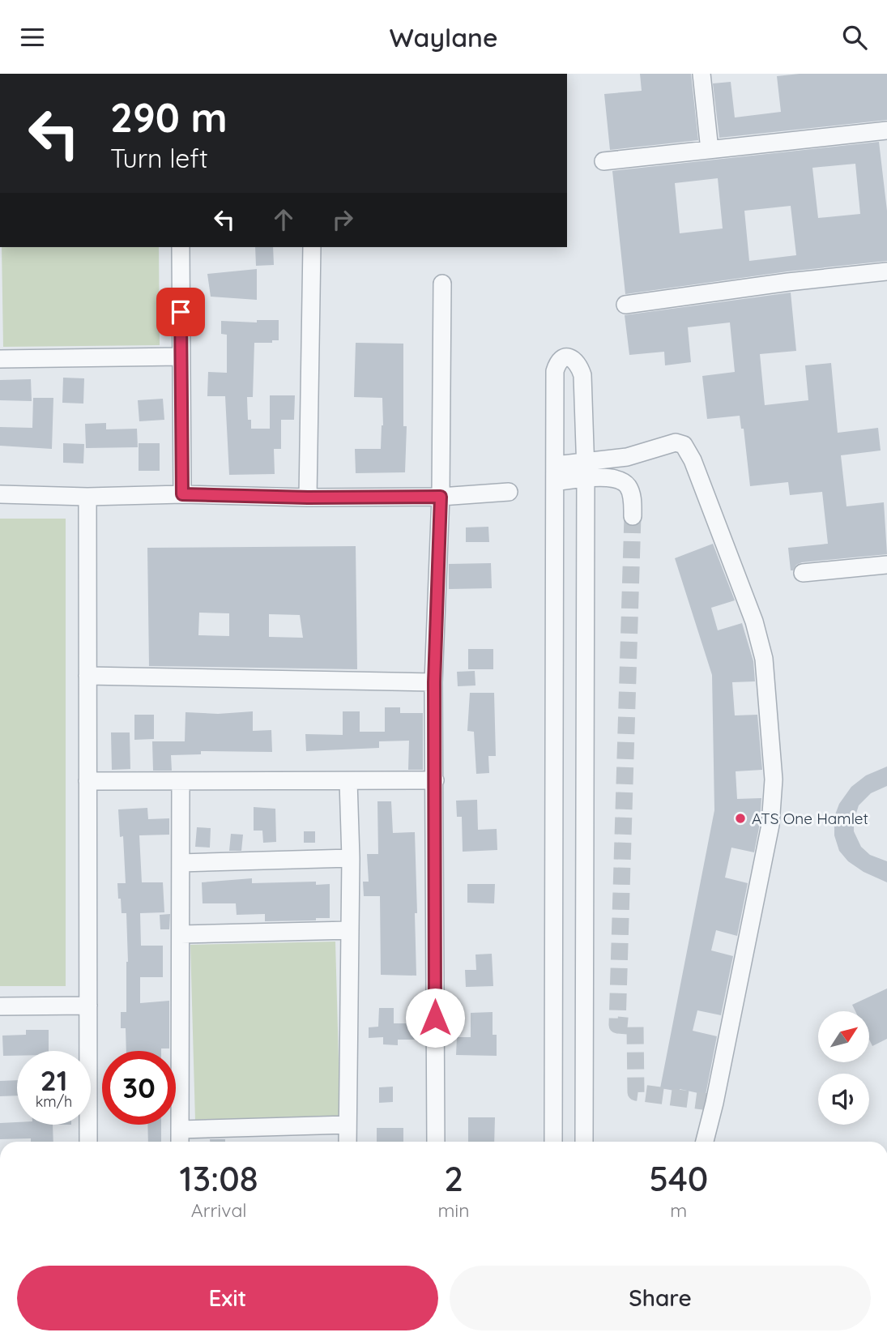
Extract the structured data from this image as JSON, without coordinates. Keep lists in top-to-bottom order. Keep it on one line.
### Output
{"places":["ATS One Hamlet"],"north":"top right","page":{"header":"Waylane","turn":["290 m","Turn left"],"speed":"21 km/h","limit":"30","eta":["13:08","Arrival","2","min","540","m"],"buttons":["Exit","Share"]}}
